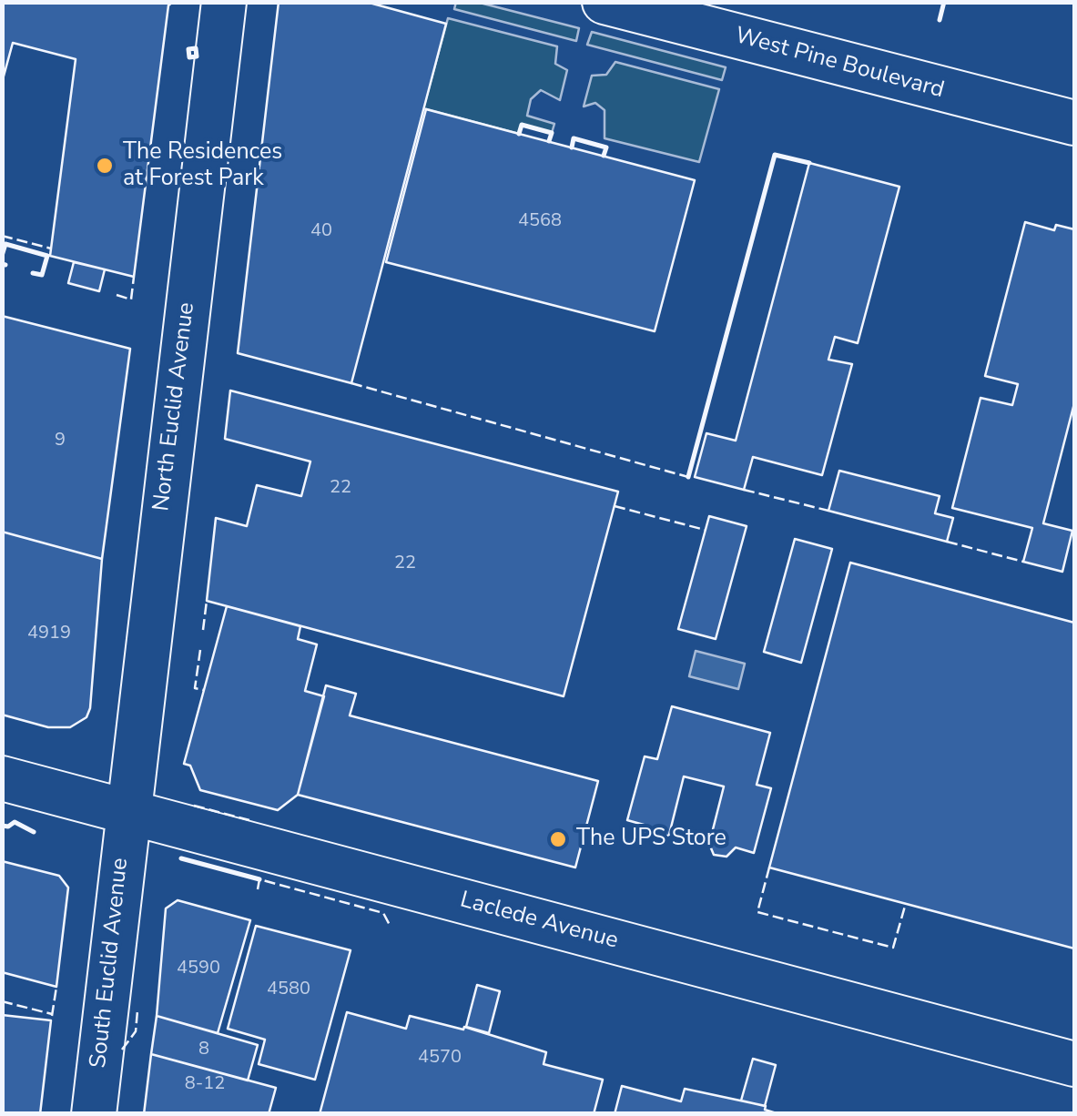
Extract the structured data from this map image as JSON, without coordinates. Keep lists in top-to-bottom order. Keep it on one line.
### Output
{"streets":{"street":["West Pine Boulevard","North Euclid Avenue","Laclede Avenue","South Euclid Avenue"]},"crossings":[["North Euclid Avenue","Laclede Avenue"],["North Euclid Avenue","South Euclid Avenue"],["Laclede Avenue","South Euclid Avenue"]],"places":["The Residences at Forest Park","The UPS Store"],"house_numbers":["4568","40","9","22","22","4919","4590","4580","8","4570","8-12"]}
